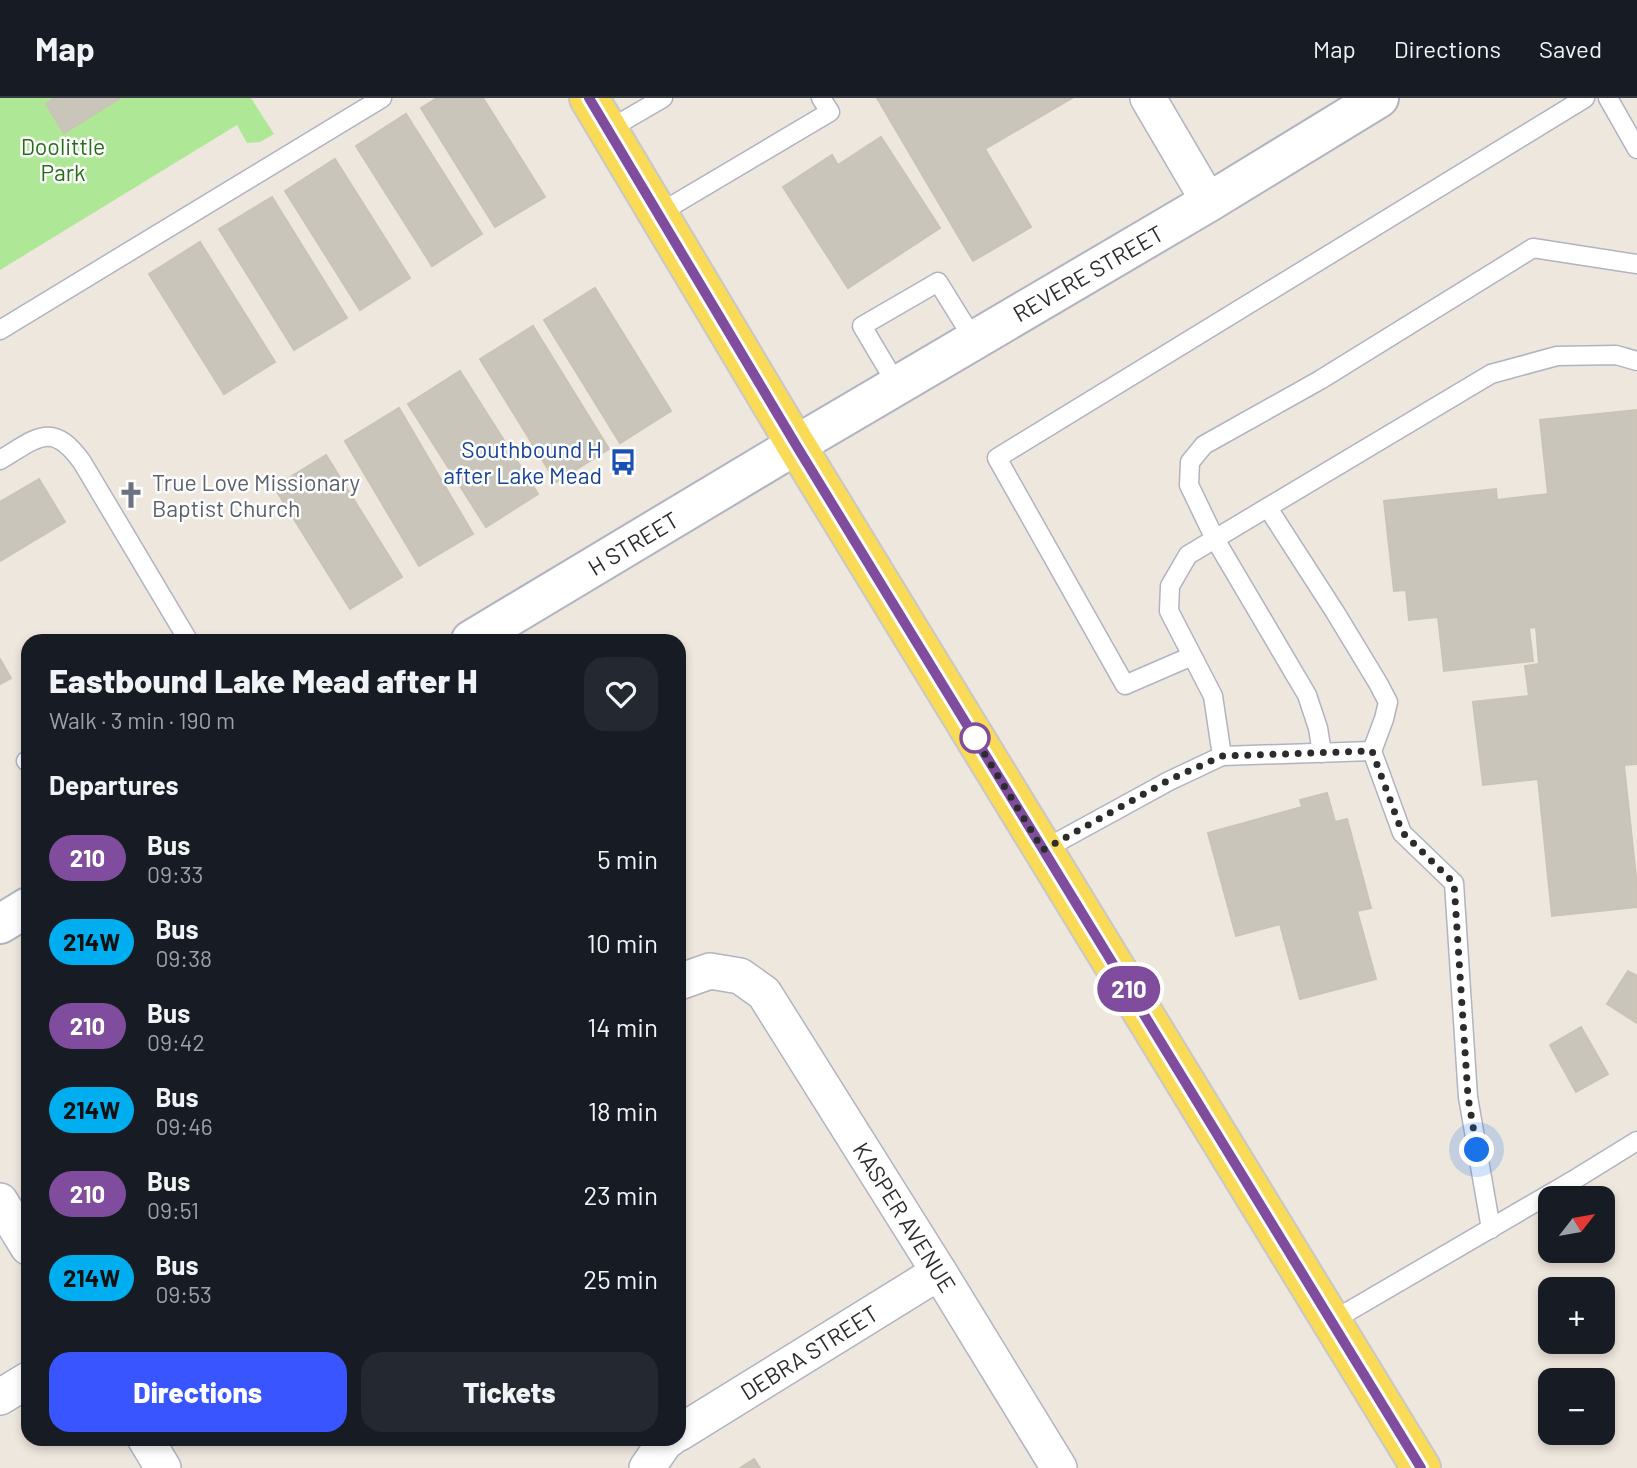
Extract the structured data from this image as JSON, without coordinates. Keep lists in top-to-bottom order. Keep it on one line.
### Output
{"streets":{"street":["REVERE STREET","H STREET","KASPER AVENUE","DEBRA STREET"]},"crossings":[["REVERE STREET","H STREET"],["KASPER AVENUE","DEBRA STREET"]],"parks":["Doolittle Park"],"places":{"bus stop":["Southbound H after Lake Mead"],"church":["True Love Missionary Baptist Church"]},"lines":["bus line 210"],"north":"top right","page":{"header":"Map","nav":["Map","Directions","Saved"],"on_map":"210","heading":[["Eastbound Lake Mead after H","Walk · 3 min · 190 m"],"Departures"],"list":[{"mark":"210","name":"Bus","note":"09:33","value":"5 min"},{"mark":"214W","name":"Bus","note":"09:38","value":"10 min"},{"mark":"210","name":"Bus","note":"09:42","value":"14 min"},{"mark":"214W","name":"Bus","note":"09:46","value":"18 min"},{"mark":"210","name":"Bus","note":"09:51","value":"23 min"},{"mark":"214W","name":"Bus","note":"09:53","value":"25 min"}],"map_buttons":["+","−"],"buttons":["Directions","Tickets"]}}
